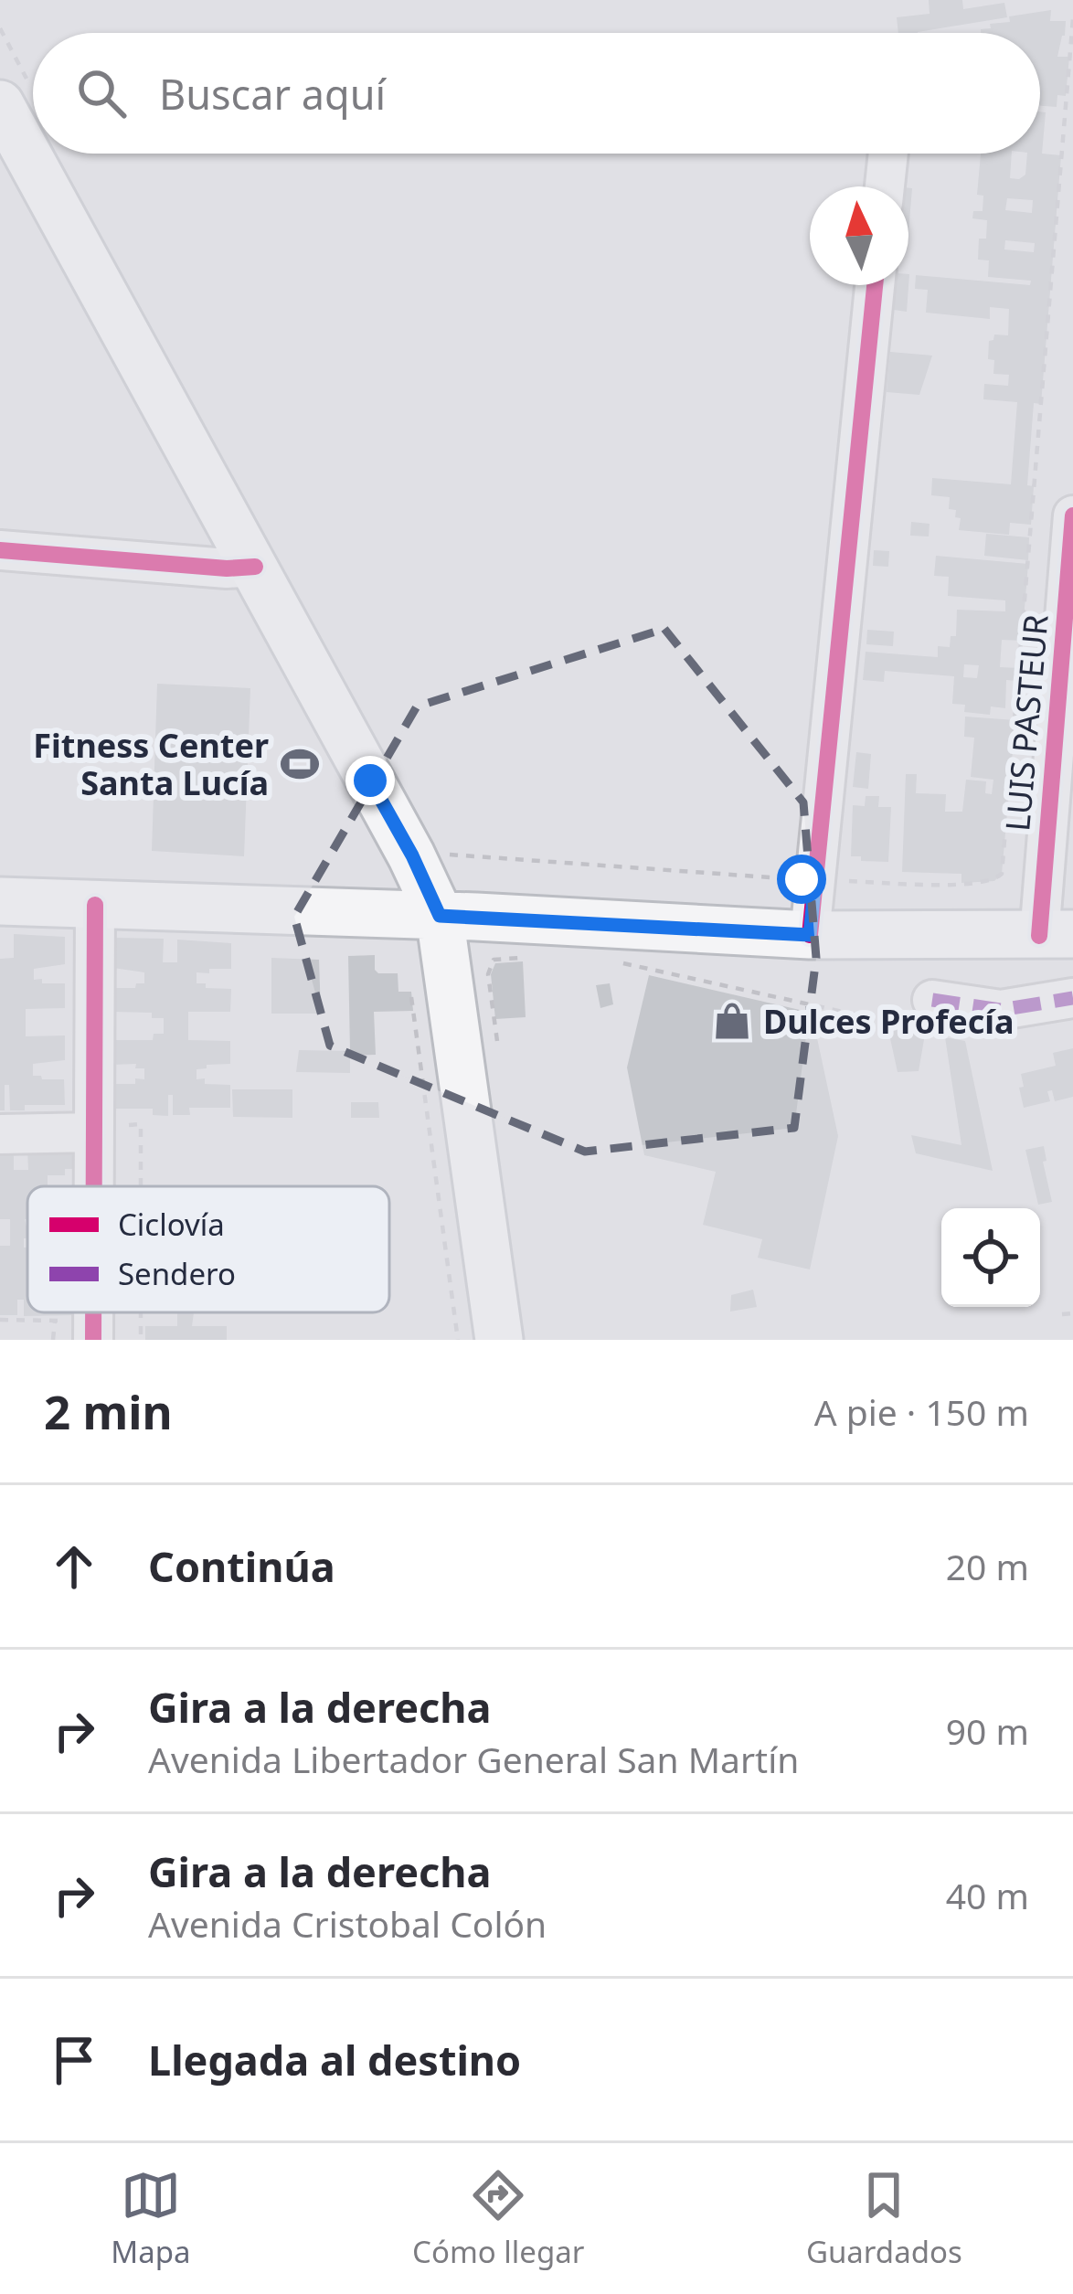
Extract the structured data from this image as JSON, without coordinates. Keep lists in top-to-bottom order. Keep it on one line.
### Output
{"streets":{"street":["LUIS PASTEUR"]},"places":{"sports":["Fitness Center Santa Lucía"],"shop":["Dulces Profecía"]},"legend":["Ciclovía","Sendero"],"north":"top","page":{"search":"Buscar aquí","heading":["2 min","A pie · 150 m"],"list":[["Continúa","20 m"],["Gira a la derecha","Avenida Libertador General San Martín","90 m"],["Gira a la derecha","Avenida Cristobal Colón","40 m"],"Llegada al destino"],"nav":["Mapa","Cómo llegar","Guardados"]}}
